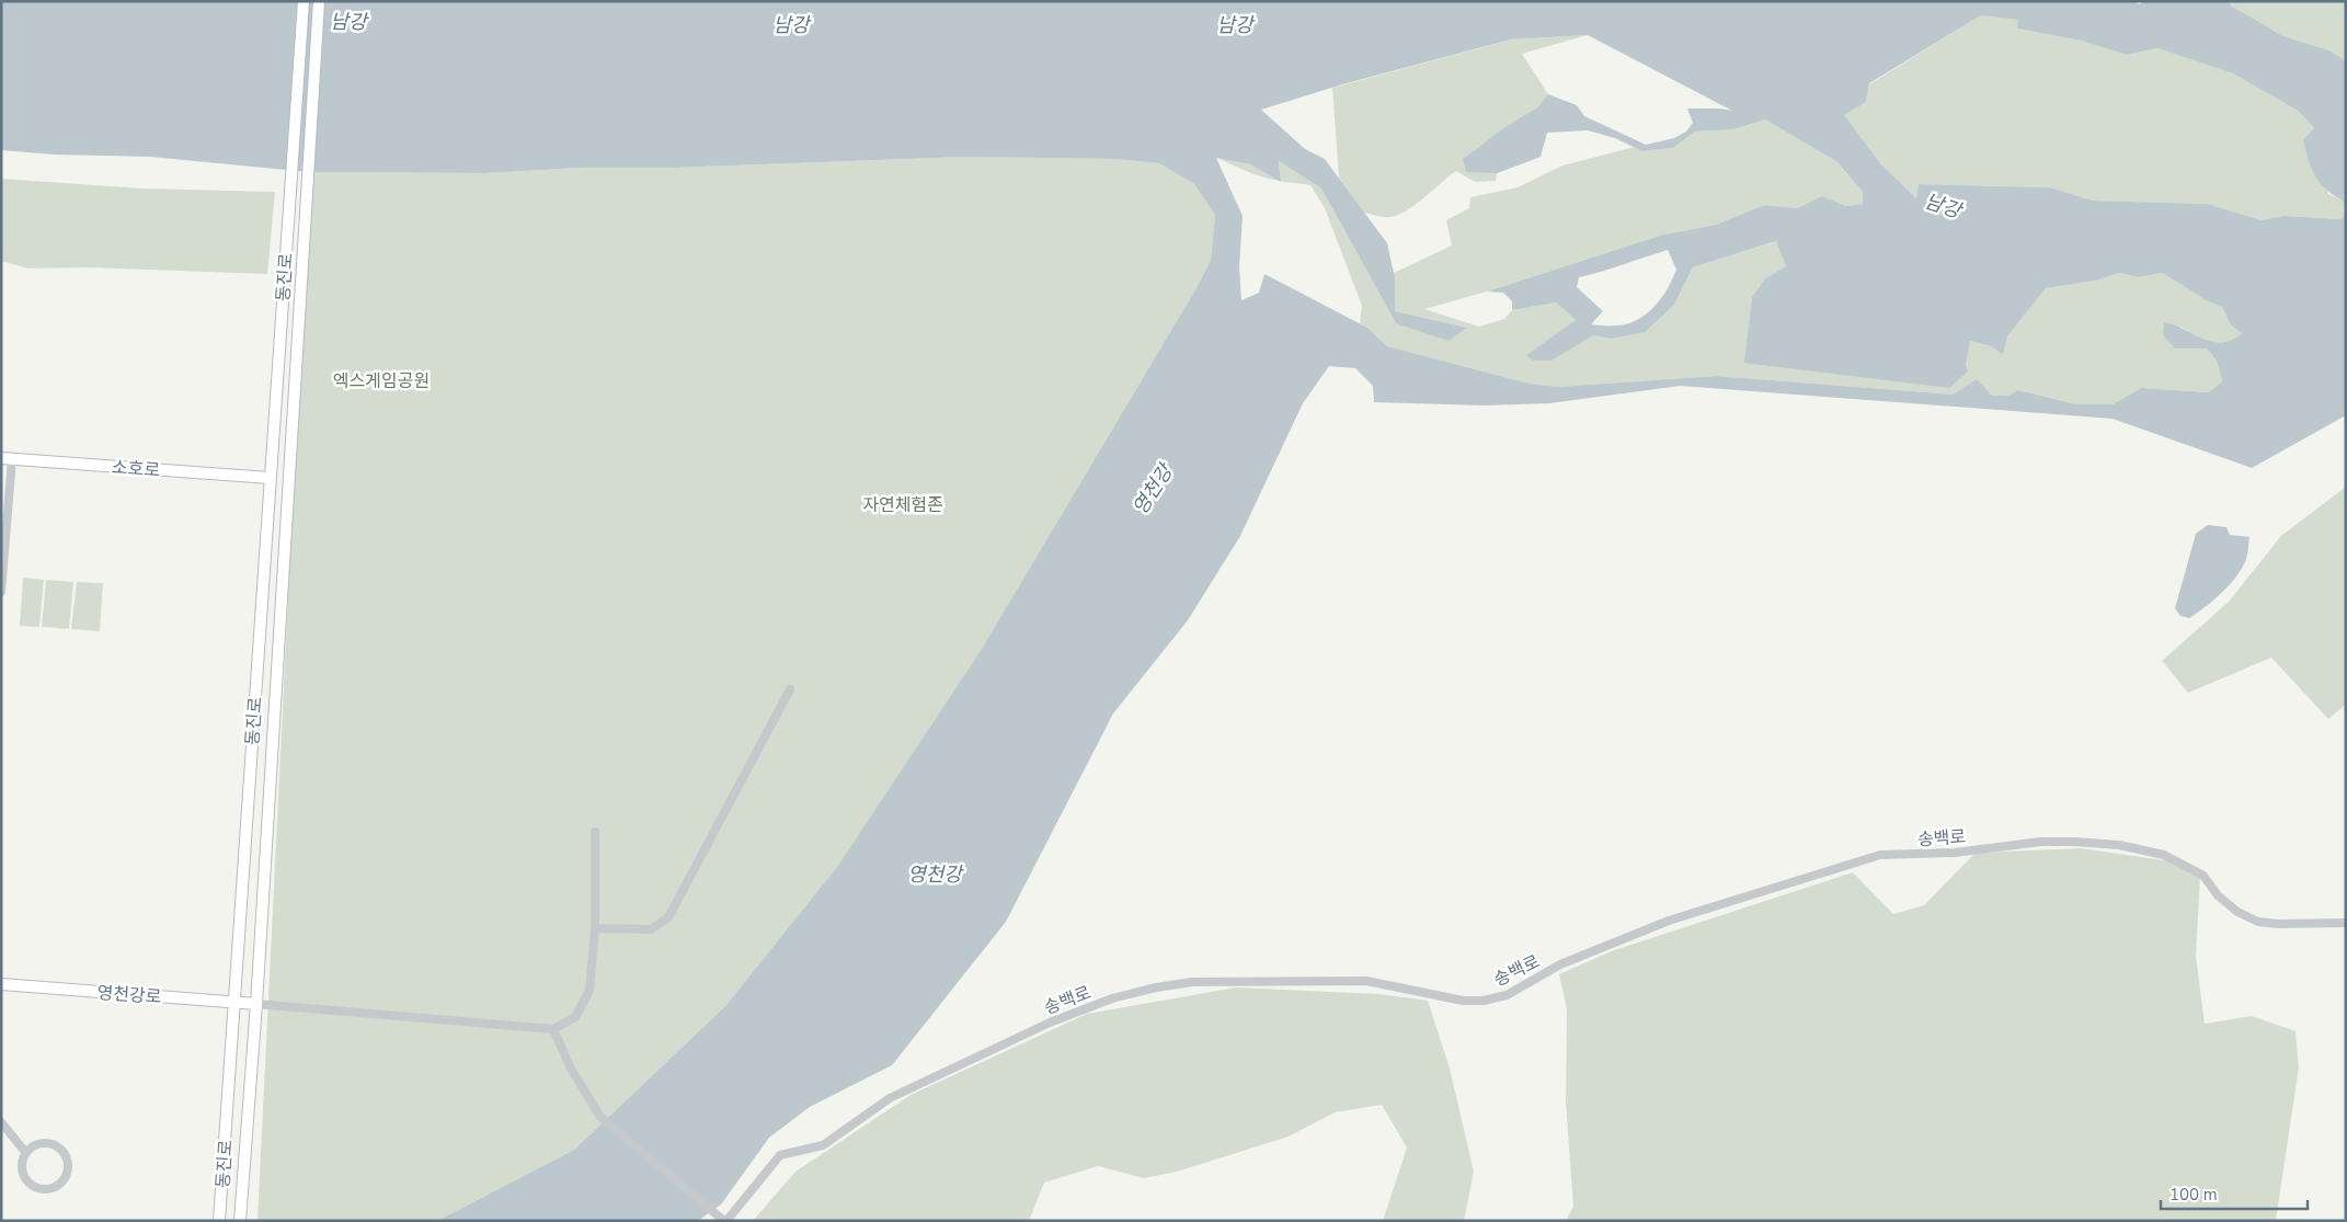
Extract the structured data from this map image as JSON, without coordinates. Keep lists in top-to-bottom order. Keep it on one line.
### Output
{"streets":{"street":["동진로","소호로","송백로","영천강로"]},"crossings":[["동진로","소호로"],["동진로","영천강로"]],"water":["남강","영천강"],"parks":["엑스게임공원","자연체험존"],"scale_bar":"100 m"}
